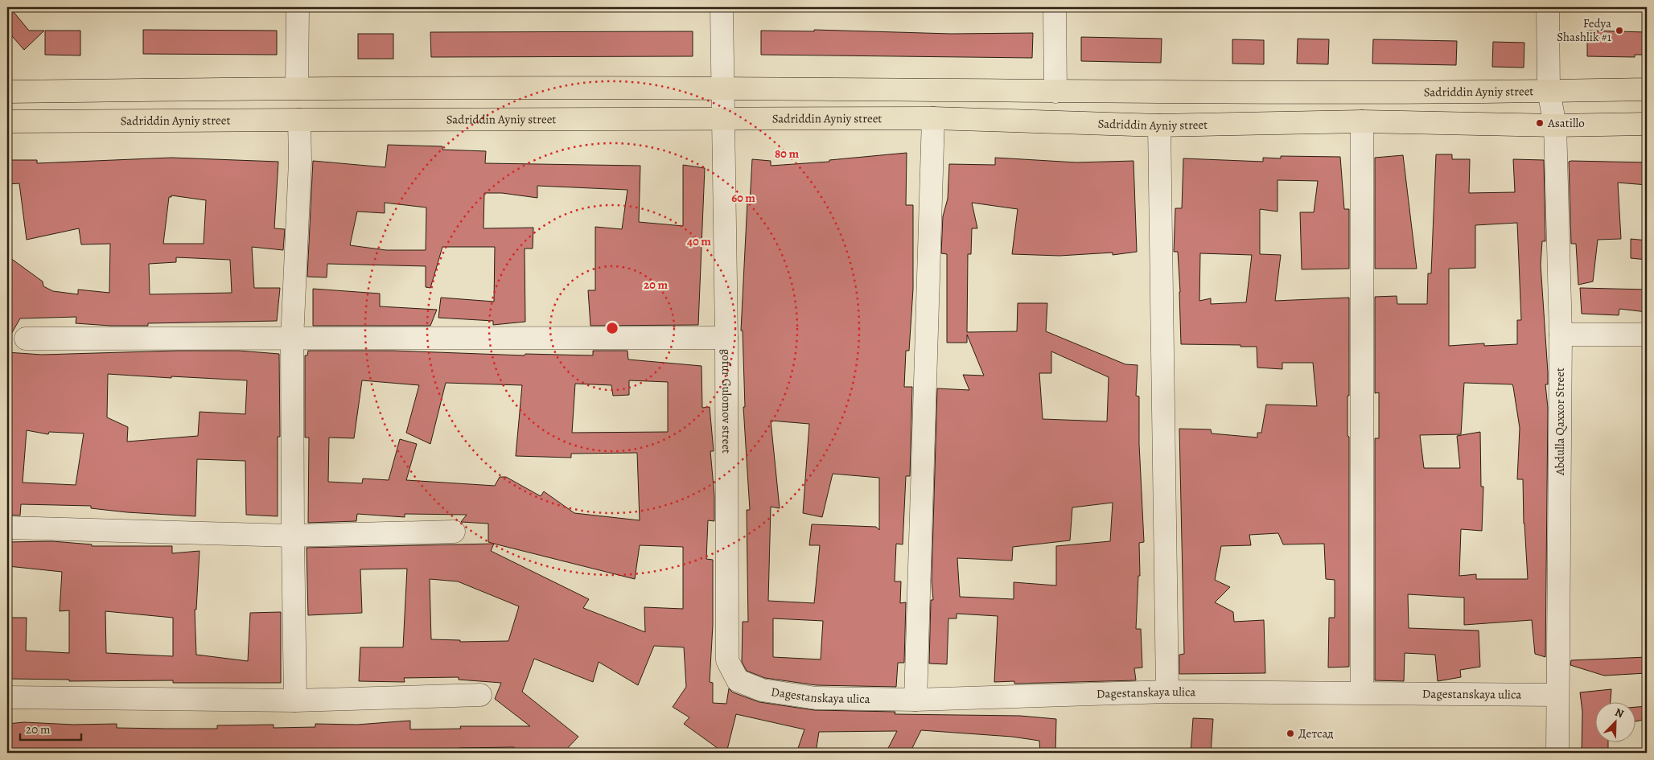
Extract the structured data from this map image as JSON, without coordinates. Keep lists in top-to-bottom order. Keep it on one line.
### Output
{"streets":{"main road":["Sadriddin Ayniy street"],"street":["gofur Gulomov street","Abdulla Qaxxor Street","Dagestanskaya ulica"]},"crossings":[["Sadriddin Ayniy street","gofur Gulomov street"],["Sadriddin Ayniy street","Abdulla Qaxxor Street"],["gofur Gulomov street","Dagestanskaya ulica"],["Abdulla Qaxxor Street","Dagestanskaya ulica"]],"places":["Fedya Shashlik #1","Asatillo","Детсад"],"scale_bar":"20 m","north":"top right","rings":["80 m","60 m","40 m","20 m"]}
